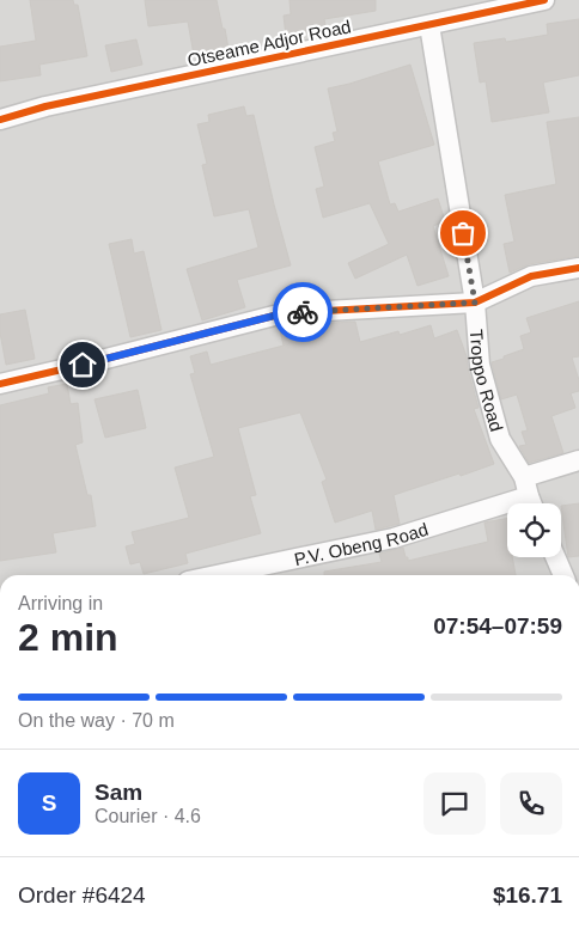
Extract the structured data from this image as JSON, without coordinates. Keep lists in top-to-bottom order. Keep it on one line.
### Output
{"streets":{"street":["Otseame Adjor Road","Troppo Road","P.V. Obeng Road"]},"crossings":[["Otseame Adjor Road","Troppo Road"],["Troppo Road","P.V. Obeng Road"]],"page":{"heading":["2 min","Arriving in","07:54–07:59"],"panel":["Sam","Courier · 4.6","Order #6424","$16.71"],"bar":"On the way · 70 m","round":"S"}}
